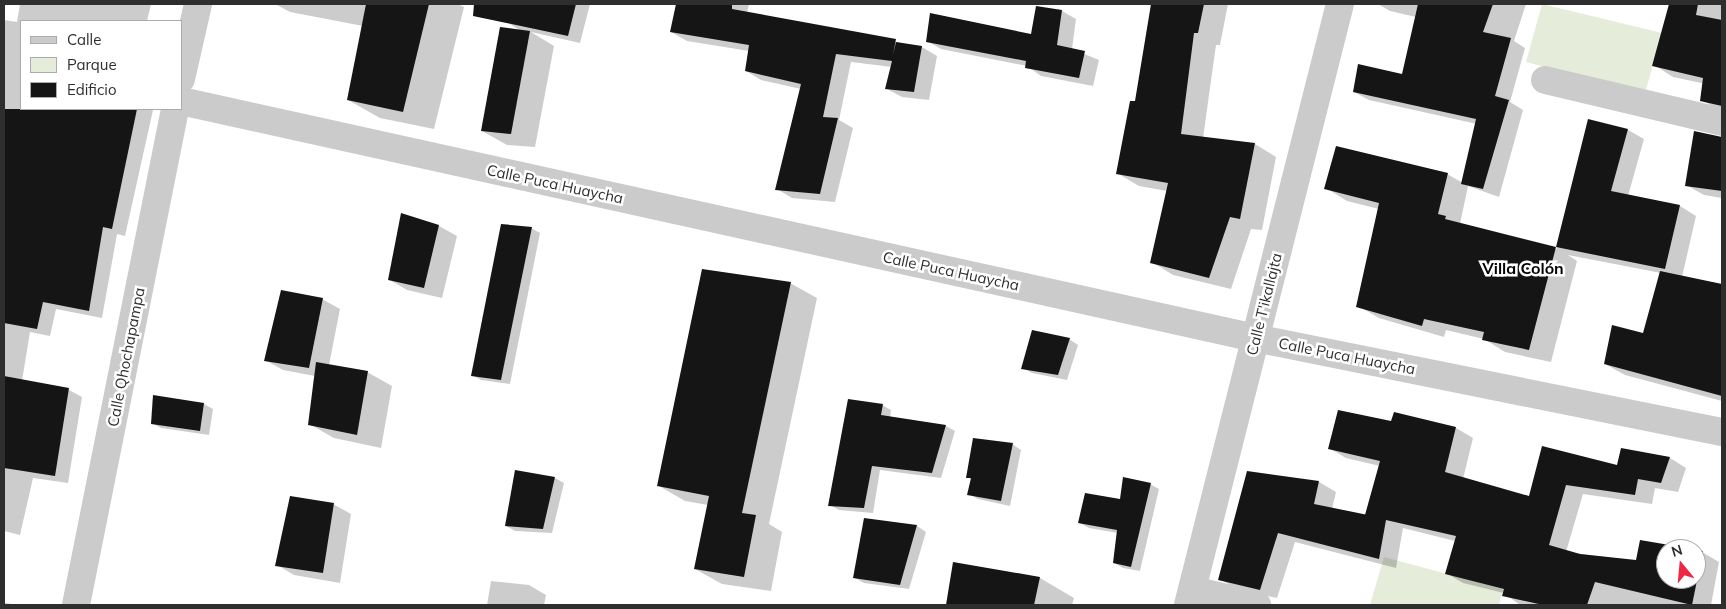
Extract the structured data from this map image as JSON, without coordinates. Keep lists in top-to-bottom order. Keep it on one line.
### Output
{"streets":{"street":["Calle Puca Huaycha","Calle T'ikallajta","Calle Qhochapampa"]},"crossings":[["Calle Puca Huaycha","Calle T'ikallajta"]],"districts":["Villa Colón"],"legend":["Calle","Parque","Edificio"],"north":"top"}
